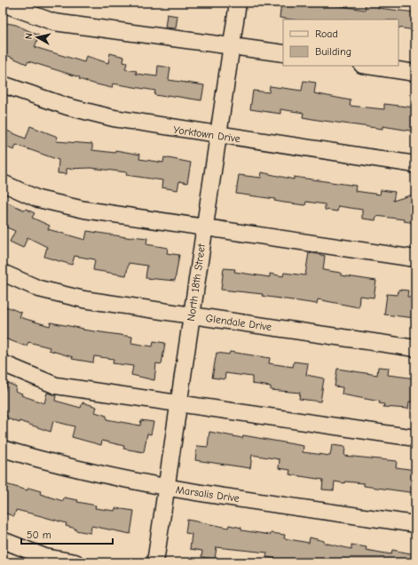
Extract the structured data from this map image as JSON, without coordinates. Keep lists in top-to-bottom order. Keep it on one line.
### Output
{"streets":{"street":["Yorktown Drive","North 18th Street","Glendale Drive","Marsalis Drive"]},"crossings":[["Yorktown Drive","North 18th Street"],["North 18th Street","Glendale Drive"],["North 18th Street","Marsalis Drive"]],"legend":["Road","Building"],"scale_bar":"50 m","north":"left"}
